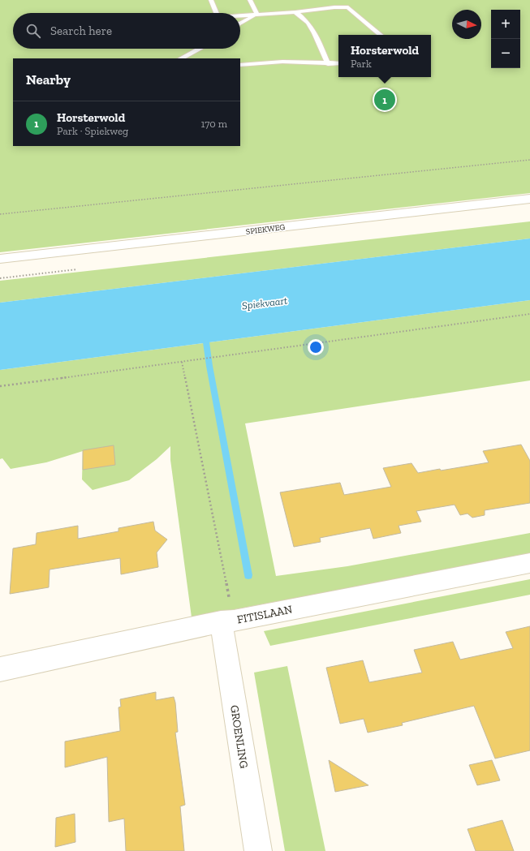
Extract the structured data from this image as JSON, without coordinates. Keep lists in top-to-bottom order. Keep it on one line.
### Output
{"streets":{"main road":["SPIEKWEG","FITISLAAN","GROENLING"]},"crossings":[["FITISLAAN","GROENLING"]],"water":["Spiekvaart"],"north":"right","page":{"map_buttons":["+","−"],"search":"Search here","popup":["Horsterwold","Park"],"heading":"Nearby","pins":"1","list":[{"mark":"1","name":"Horsterwold","note":"Park · Spiekweg","value":"170 m"}]}}
